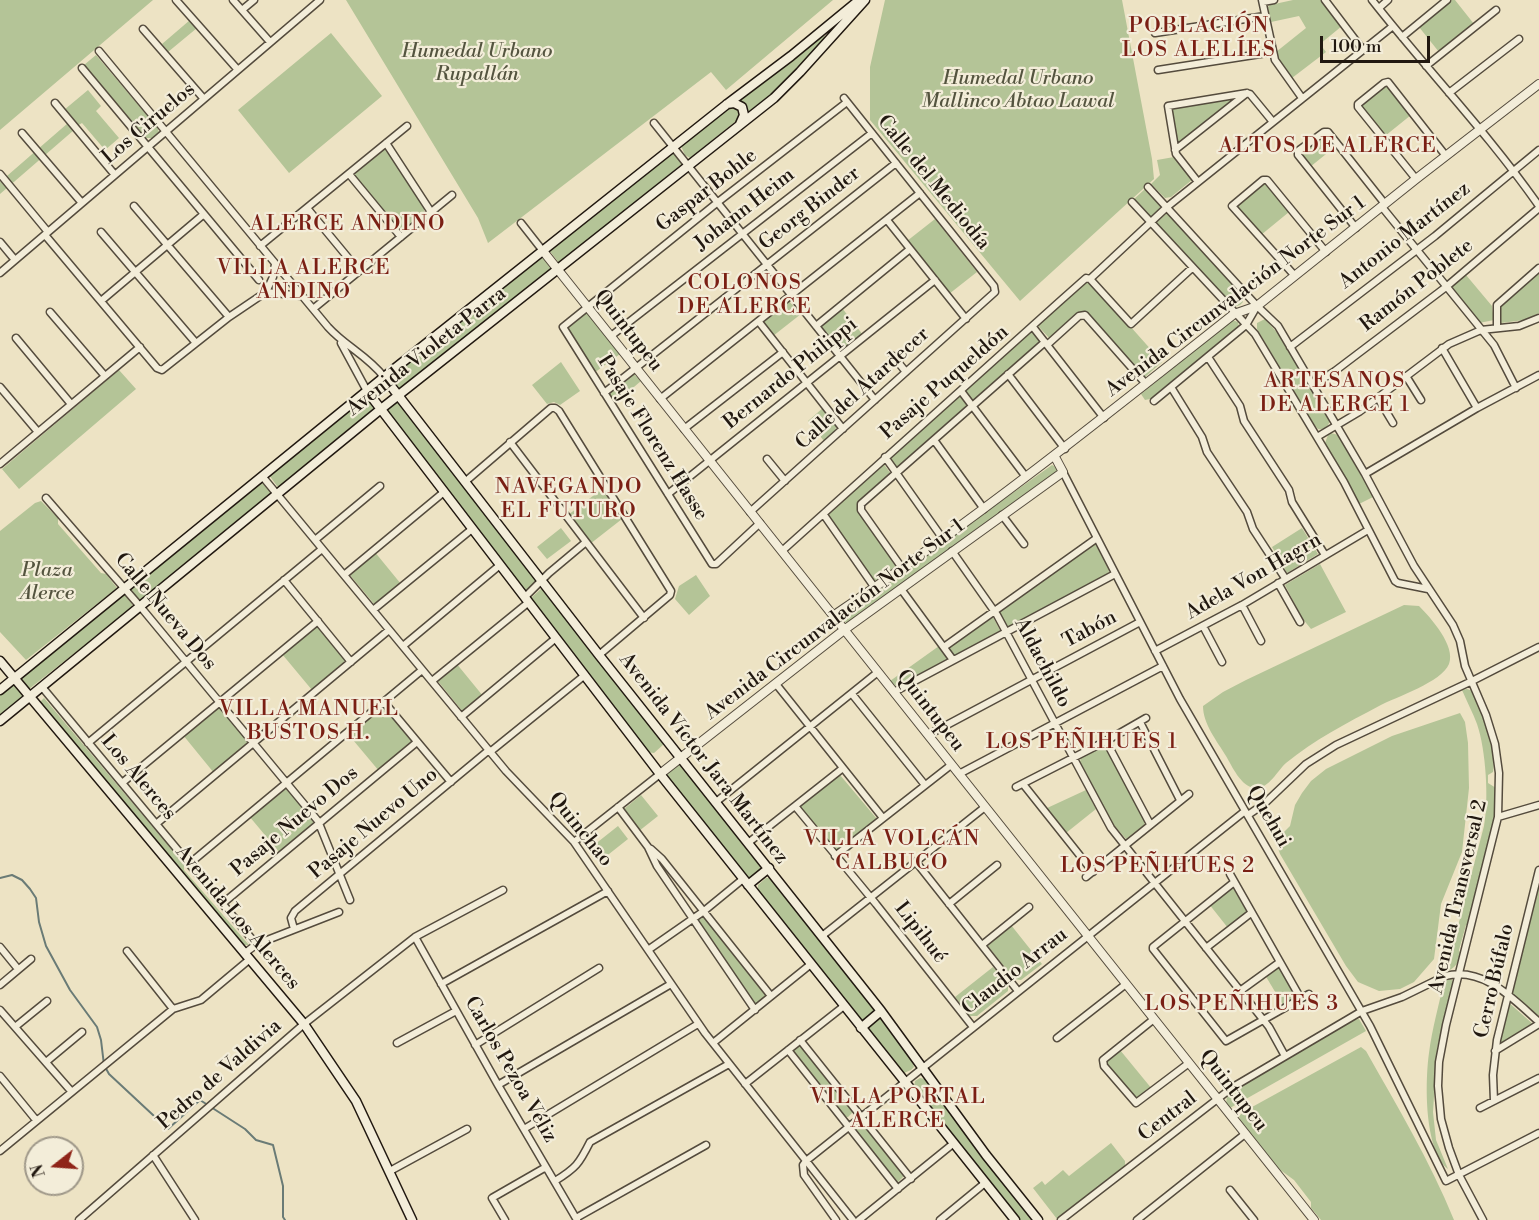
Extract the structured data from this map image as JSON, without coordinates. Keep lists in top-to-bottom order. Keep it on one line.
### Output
{"streets":{"main road":["Avenida Violeta Parra","Avenida Víctor Jara Martínez","Avenida Los Alerces"],"street":["Los Ciruelos","Calle del Mediodía","Gaspar Bohle","Georg Binder","Johann Heim","Antonio Martínez","Ramón Poblete","Avenida Circunvalación Norte Sur 1","Quintupeu","Bernardo Philippi","Pasaje Puqueldón","Calle del Atardecer","Pasaje Florenz Hasse","Adela Von Hagrn","Calle Nueva Dos","Tabón","Aldachildo","Los Alerces","Quehui","Pasaje Nuevo Dos","Pasaje Nuevo Uno","Quinchao","Avenida Transversal 2","Lipihué","Claudio Arrau","Cerro Búfalo","Carlos Pezoa Véliz","Pedro de Valdivia","Central"]},"crossings":[["Calle del Mediodía","Gaspar Bohle"],["Calle del Mediodía","Georg Binder"],["Calle del Mediodía","Johann Heim"],["Calle del Mediodía","Calle del Atardecer"],["Gaspar Bohle","Quintupeu"],["Gaspar Bohle","Pasaje Florenz Hasse"],["Georg Binder","Quintupeu"],["Georg Binder","Pasaje Florenz Hasse"],["Johann Heim","Quintupeu"],["Antonio Martínez","Avenida Transversal 2"],["Ramón Poblete","Avenida Transversal 2"],["Avenida Circunvalación Norte Sur 1","Quintupeu"],["Avenida Circunvalación Norte Sur 1","Pasaje Puqueldón"],["Avenida Circunvalación Norte Sur 1","Aldachildo"],["Avenida Circunvalación Norte Sur 1","Avenida Víctor Jara Martínez"],["Avenida Circunvalación Norte Sur 1","Quehui"],["Avenida Circunvalación Norte Sur 1","Quinchao"],["Avenida Circunvalación Norte Sur 1","Avenida Transversal 2"],["Quintupeu","Avenida Violeta Parra"],["Quintupeu","Bernardo Philippi"],["Quintupeu","Pasaje Puqueldón"],["Quintupeu","Calle del Atardecer"],["Quintupeu","Pasaje Florenz Hasse"],["Quintupeu","Tabón"],["Quintupeu","Claudio Arrau"],["Quintupeu","Central"],["Avenida Violeta Parra","Calle Nueva Dos"],["Avenida Violeta Parra","Avenida Víctor Jara Martínez"],["Avenida Violeta Parra","Los Alerces"],["Avenida Violeta Parra","Quinchao"],["Avenida Violeta Parra","Avenida Los Alerces"],["Bernardo Philippi","Pasaje Florenz Hasse"],["Pasaje Puqueldón","Avenida Transversal 2"],["Adela Von Hagrn","Quehui"],["Calle Nueva Dos","Pasaje Nuevo Dos"],["Calle Nueva Dos","Pasaje Nuevo Uno"],["Tabón","Aldachildo"],["Tabón","Quehui"],["Aldachildo","Claudio Arrau"],["Aldachildo","Central"],["Avenida Víctor Jara Martínez","Claudio Arrau"],["Los Alerces","Pasaje Nuevo Dos"],["Quehui","Avenida Transversal 2"],["Quehui","Claudio Arrau"],["Quehui","Central"],["Pasaje Nuevo Uno","Quinchao"],["Quinchao","Claudio Arrau"],["Avenida Transversal 2","Claudio Arrau"],["Avenida Transversal 2","Central"],["Avenida Los Alerces","Pedro de Valdivia"],["Lipihué","Claudio Arrau"],["Carlos Pezoa Véliz","Pedro de Valdivia"]],"districts":["POBLACIÓN LOS ALELÍES","ALTOS DE ALERCE","ALERCE ANDINO","VILLA ALERCE ANDINO","COLONOS DE ALERCE","ARTESANOS DE ALERCE 1","NAVEGANDO EL FUTURO","VILLA MANUEL BUSTOS H.","LOS PEÑIHUES 1","VILLA VOLCÁN CALBUCO","LOS PEÑIHUES 2","LOS PEÑIHUES 3","VILLA PORTAL ALERCE"],"parks":["Humedal Urbano Rupallán","Humedal Urbano Mallinco Abtao Lawal","Plaza Alerce"],"scale_bar":"100 m","north":"left"}
